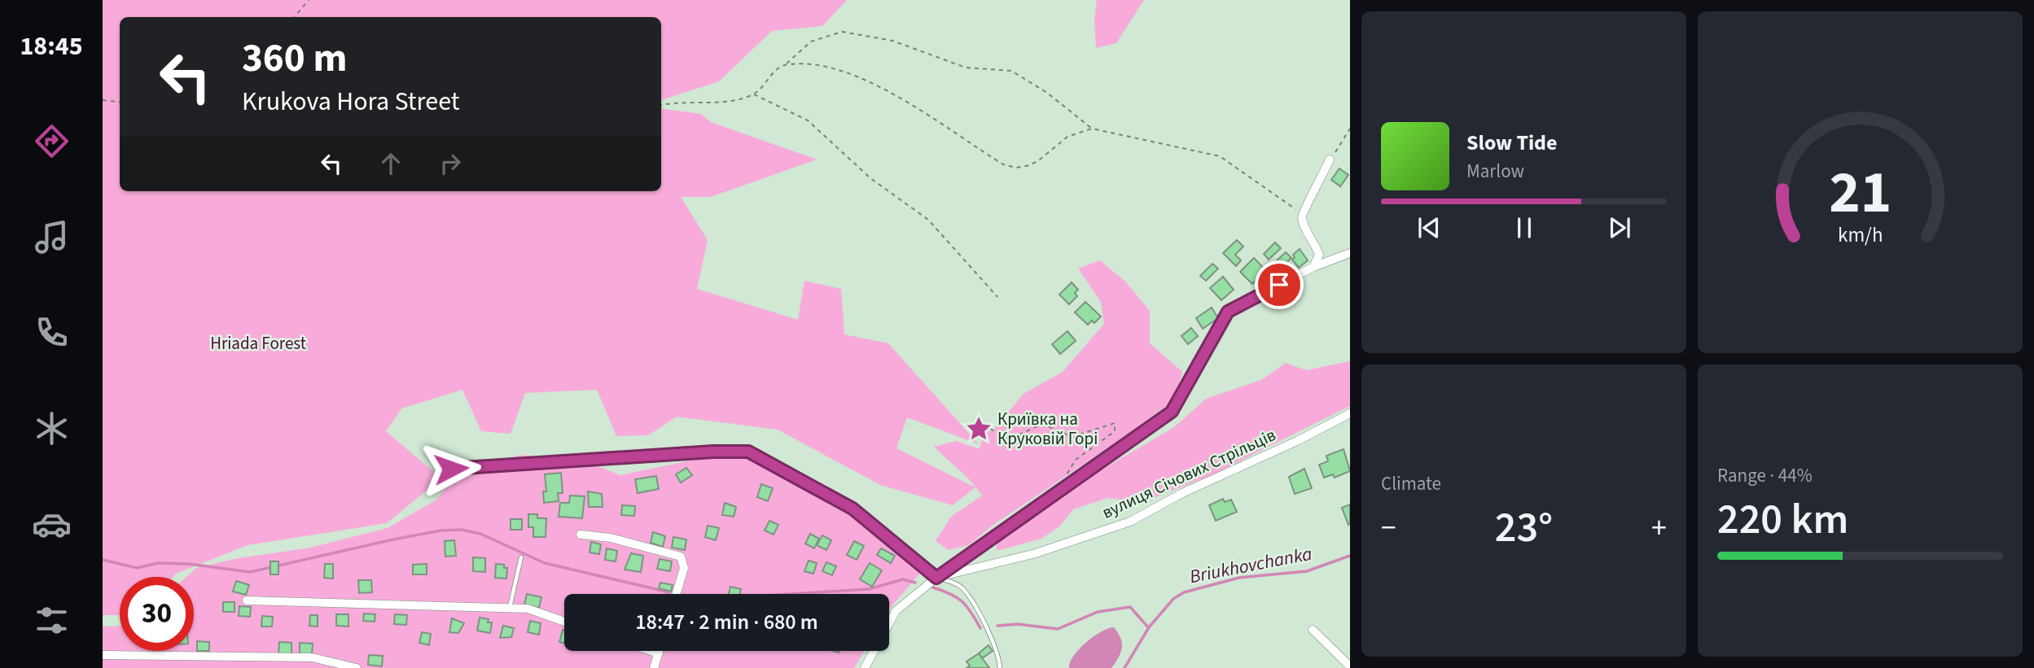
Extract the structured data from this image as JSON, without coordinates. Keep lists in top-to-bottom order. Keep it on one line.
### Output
{"streets":{"street":["вулиця Січових Стрільців"]},"water":["Briukhovchanka"],"parks":["Hriada Forest"],"places":{"place":["Криївка на Круковій Горі"]},"page":{"tabs":"18:45","turn":["360 m","Krukova Hora Street"],"song":["Slow Tide","Marlow"],"tile":["Climate",["Range · 44%","220 km"]],"heat":["−","23°","+"],"limit":"30","trip":"18:47 · 2 min · 680 m","gauge":["21","km/h"]}}
